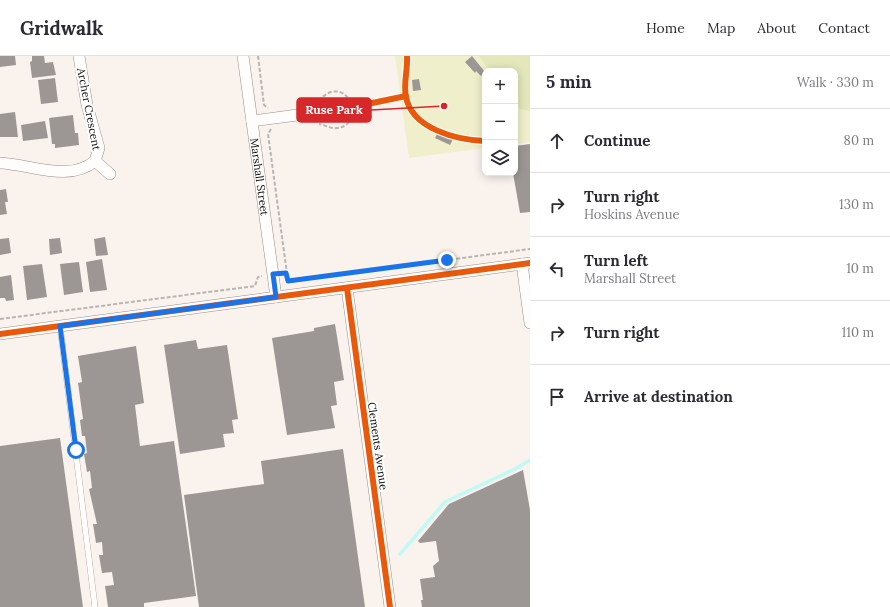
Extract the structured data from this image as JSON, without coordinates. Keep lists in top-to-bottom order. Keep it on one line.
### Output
{"streets":{"street":["Archer Crescent","Marshall Street","Clements Avenue"]},"places":["Ruse Park"],"page":{"header":"Gridwalk","nav":["Home","Map","About","Contact"],"heading":["5 min","Walk · 330 m"],"map_buttons":["+","−"],"list":[["Continue","80 m"],["Turn right","Hoskins Avenue","130 m"],["Turn left","Marshall Street","10 m"],["Turn right","110 m"],"Arrive at destination"]}}
